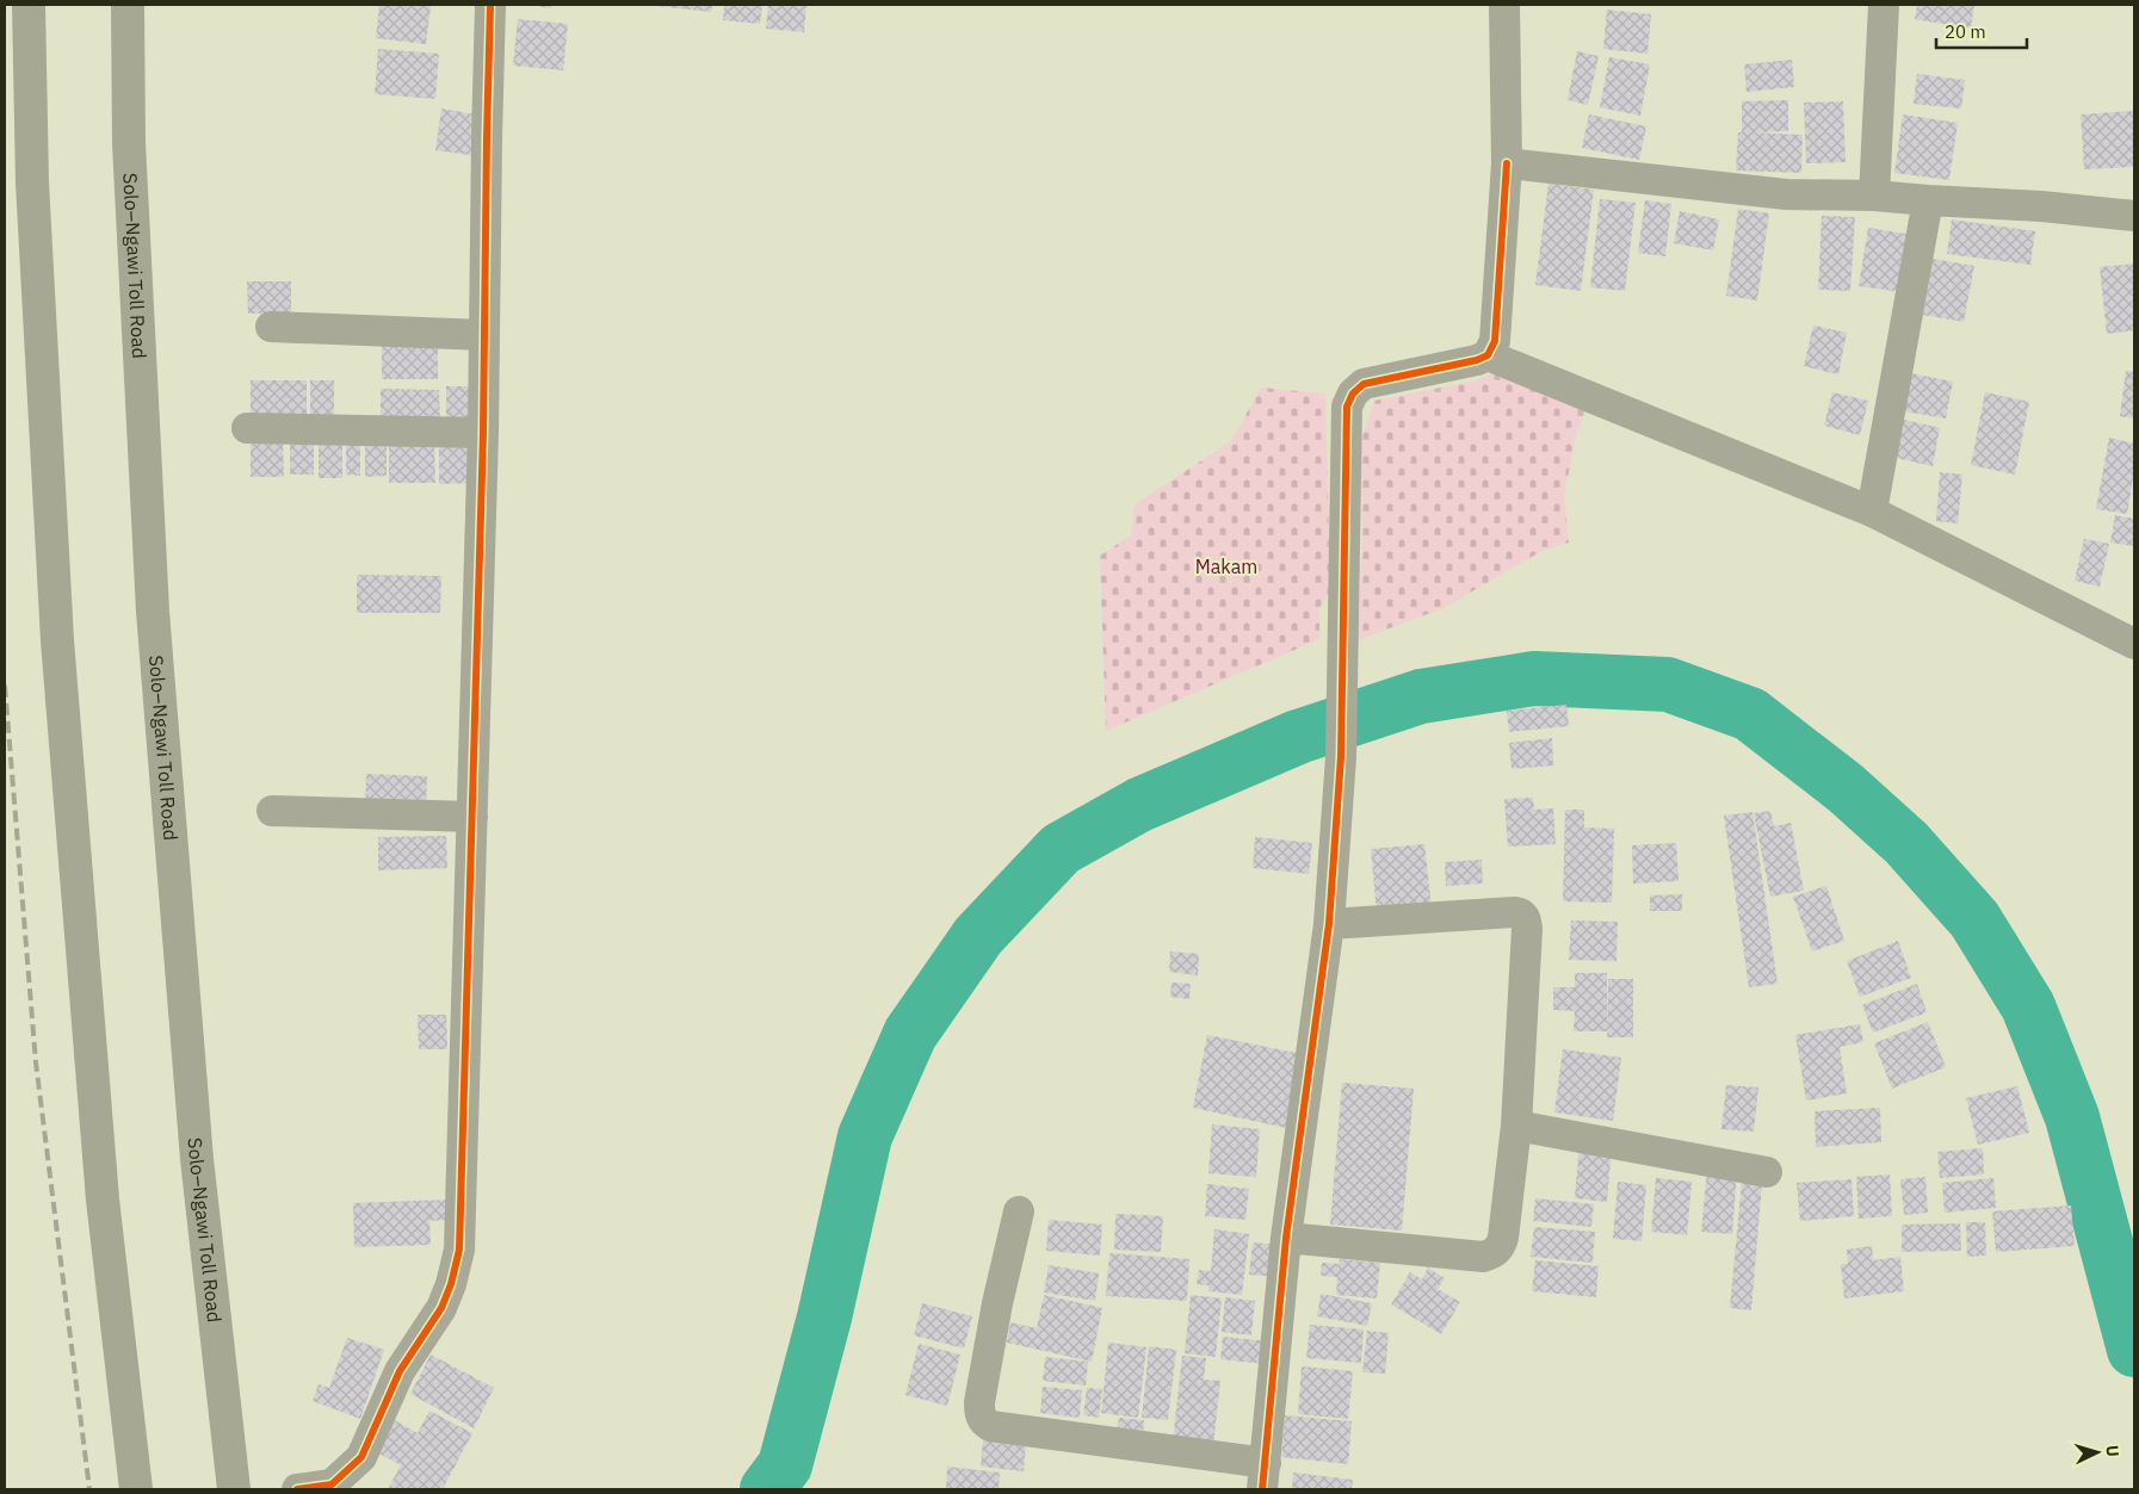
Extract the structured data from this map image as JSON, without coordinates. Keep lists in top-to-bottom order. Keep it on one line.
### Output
{"streets":{"highway":["Solo–Ngawi Toll Road"]},"parks":["Makam"],"scale_bar":"20 m","north":"right"}
